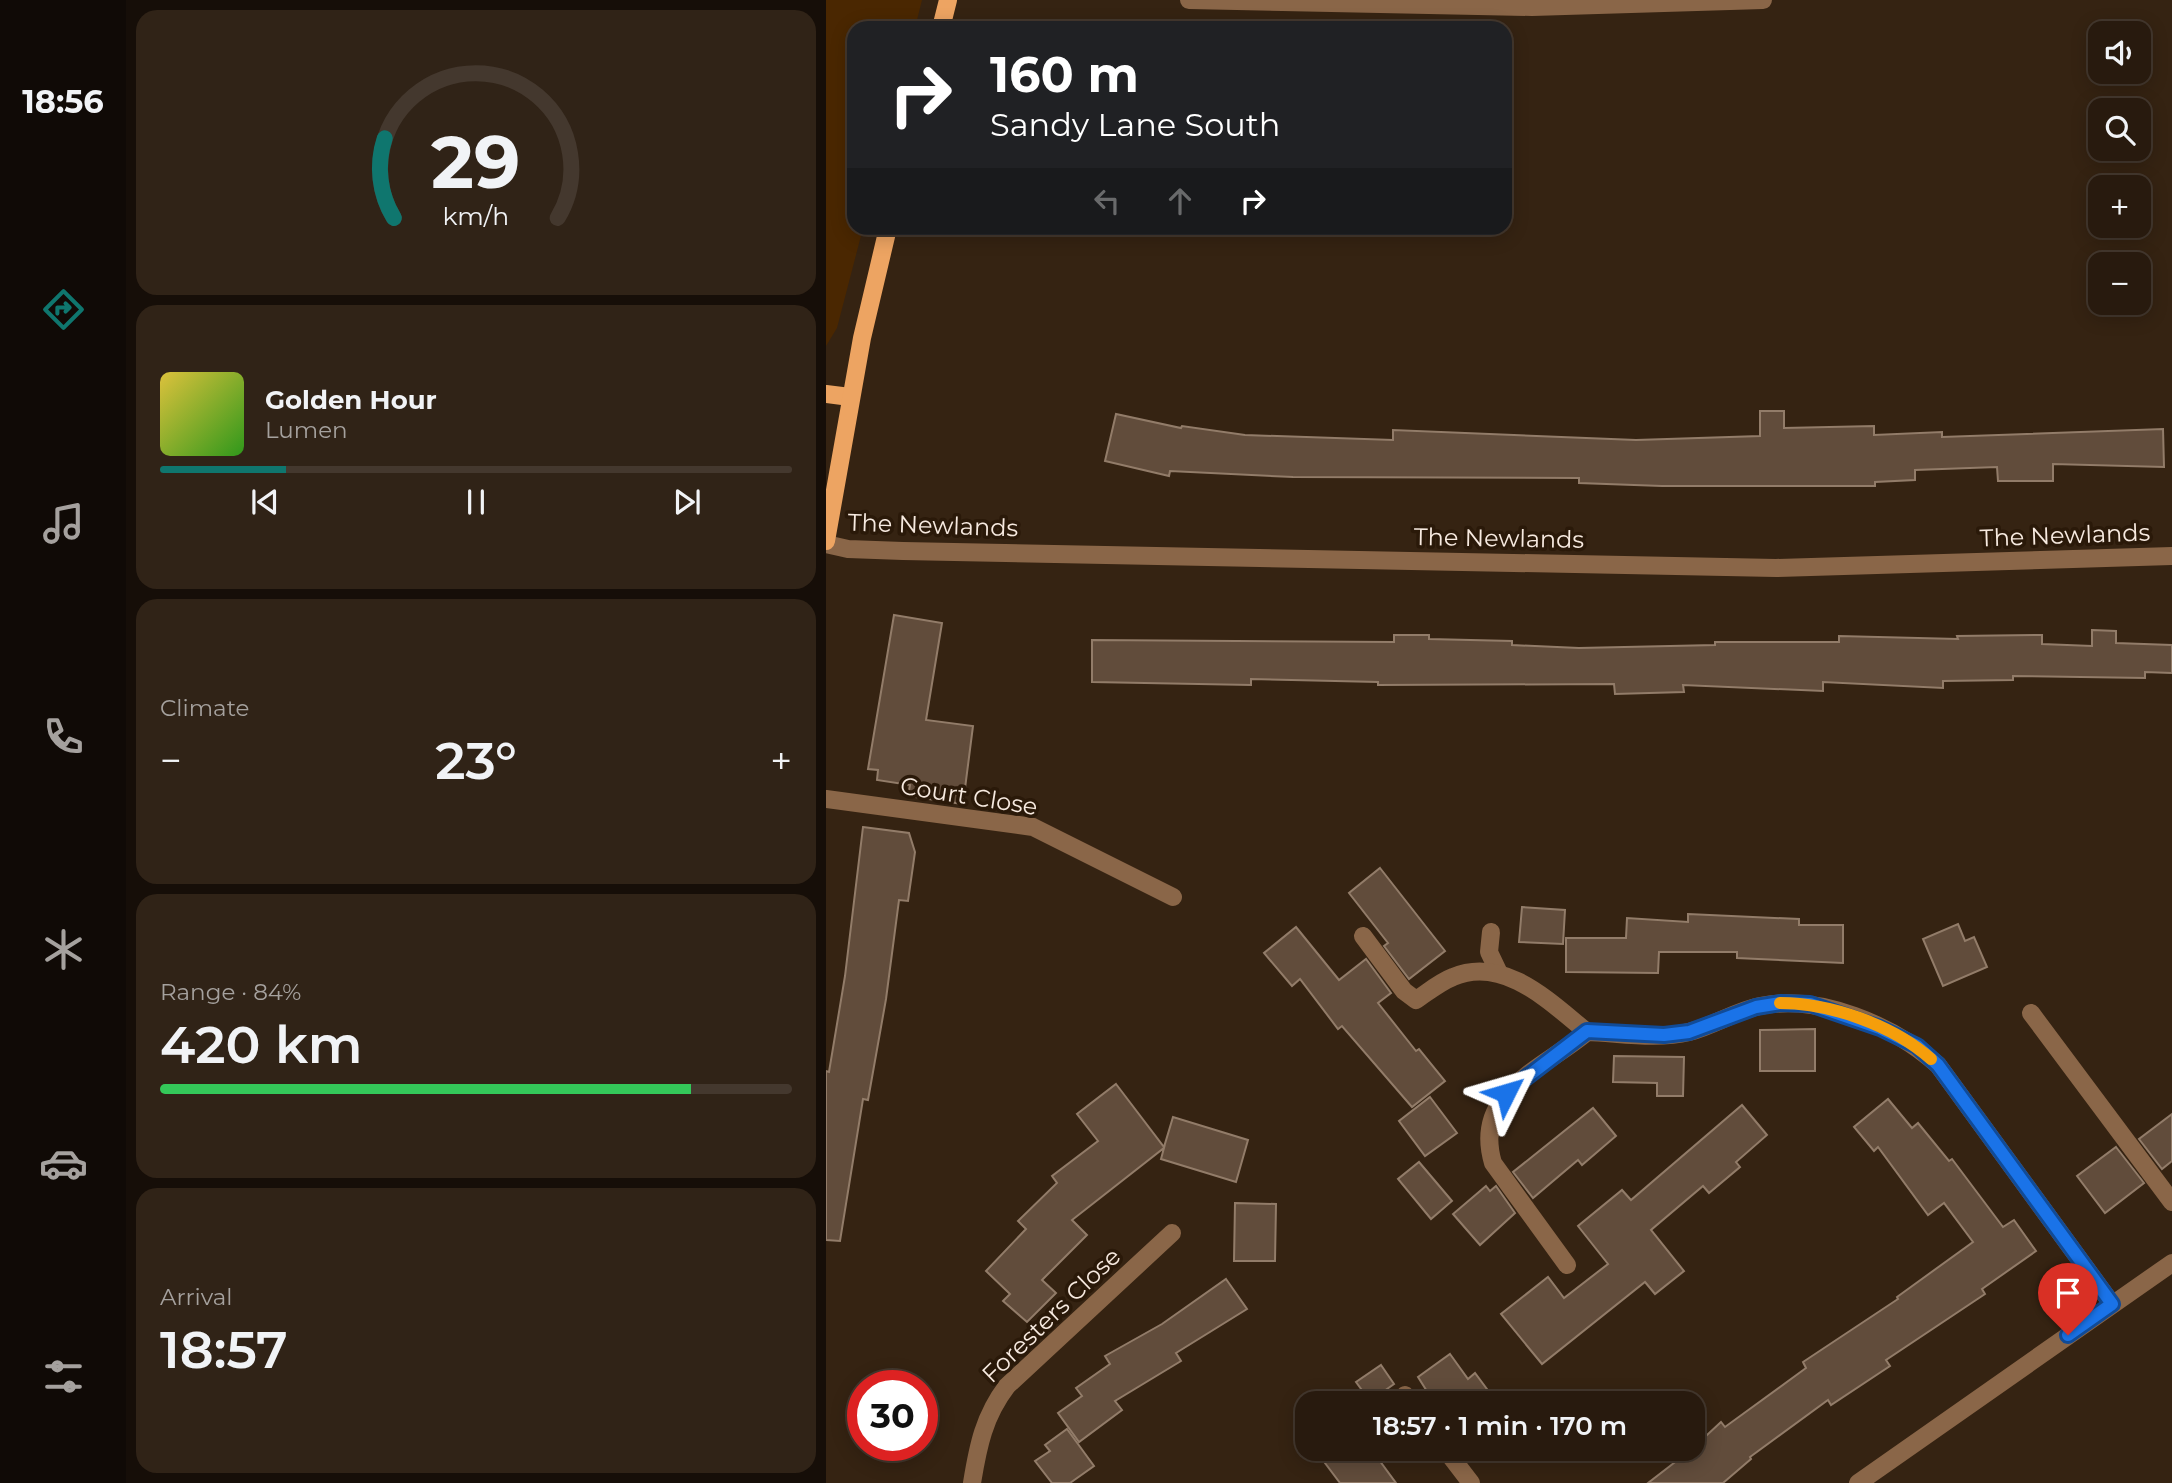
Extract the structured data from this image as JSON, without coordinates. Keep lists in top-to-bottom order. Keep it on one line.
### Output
{"streets":{"street":["The Newlands","Court Close","Foresters Close"]},"page":{"tabs":"18:56","map_buttons":["+","−"],"turn":["160 m","Sandy Lane South"],"song":["Golden Hour","Lumen"],"tile":["Climate",["Range · 84%","420 km"],["Arrival","18:57"]],"heat":["−","23°","+"],"limit":"30","trip":"18:57 · 1 min · 170 m","gauge":["29","km/h"]}}
